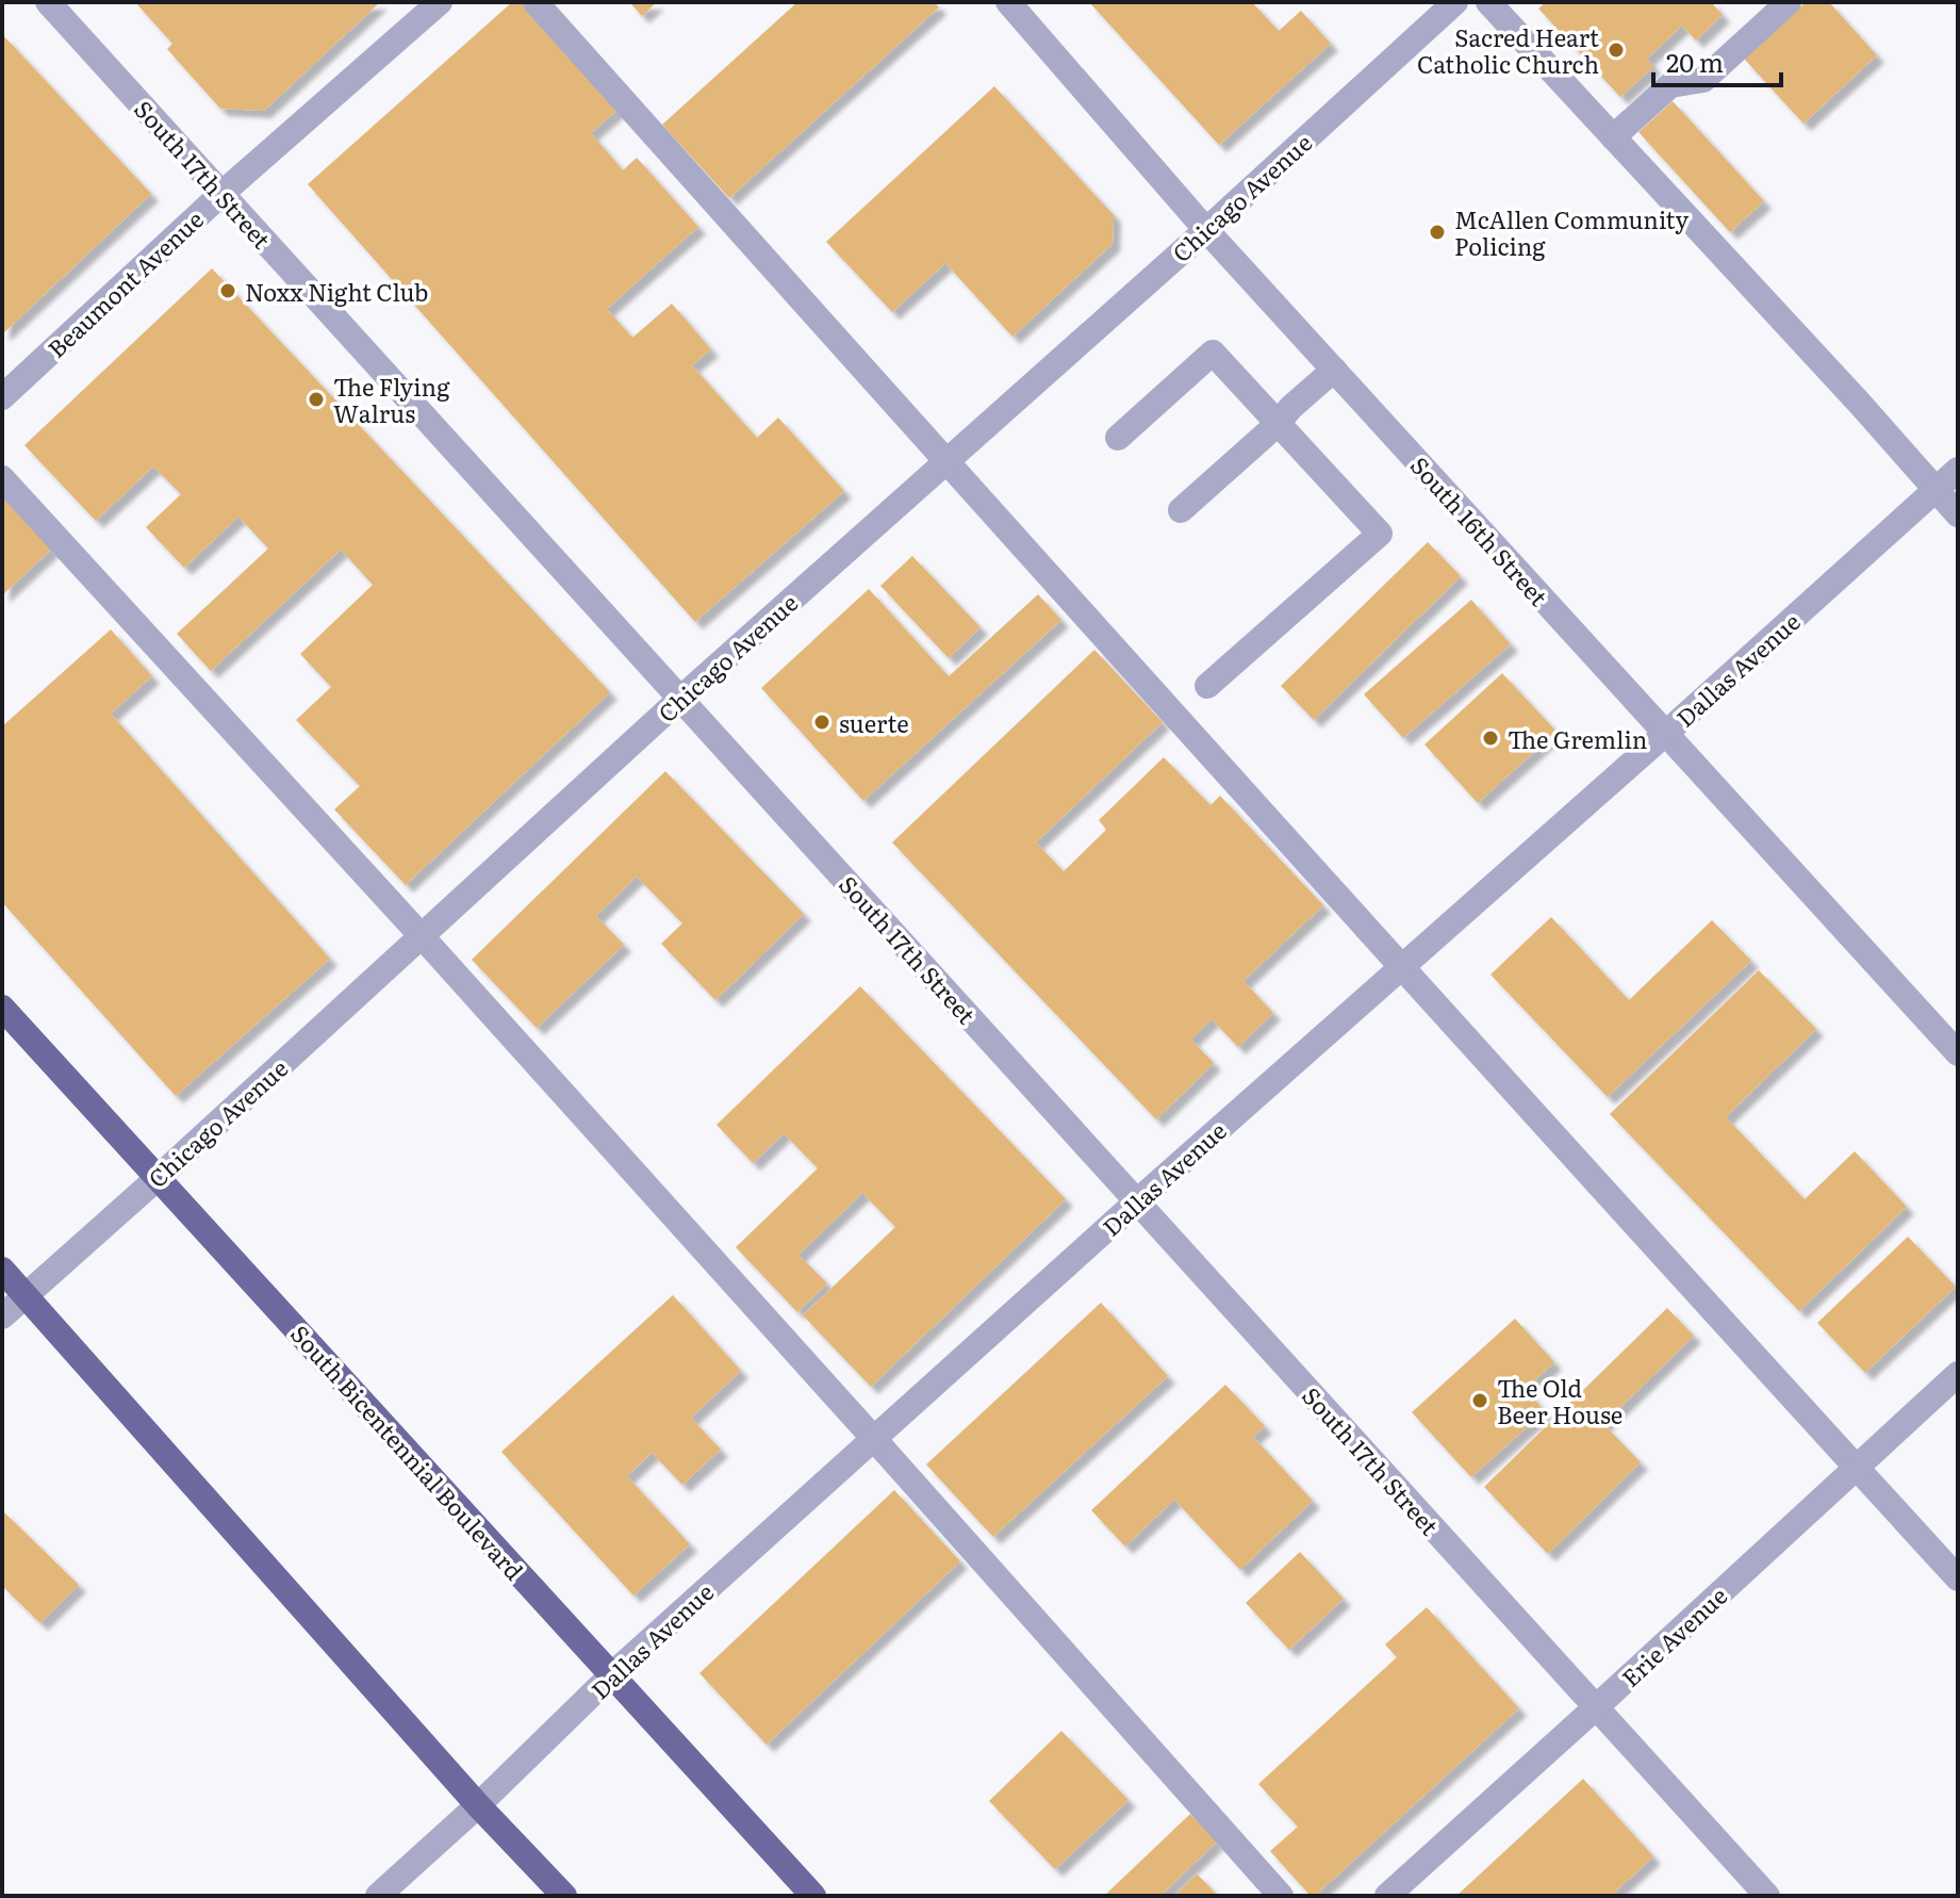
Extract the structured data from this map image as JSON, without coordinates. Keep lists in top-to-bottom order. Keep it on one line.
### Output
{"streets":{"main road":["South Bicentennial Boulevard"],"street":["South 17th Street","Chicago Avenue","Beaumont Avenue","South 16th Street","Dallas Avenue","Erie Avenue"]},"crossings":[["South 17th Street","Chicago Avenue"],["South 17th Street","Beaumont Avenue"],["South 17th Street","Dallas Avenue"],["South 17th Street","Erie Avenue"],["Chicago Avenue","South 16th Street"],["Chicago Avenue","South Bicentennial Boulevard"],["South 16th Street","Dallas Avenue"],["Dallas Avenue","South Bicentennial Boulevard"]],"places":["Sacred Heart Catholic Church","McAllen Community Policing","Noxx Night Club","The Flying Walrus","suerte","The Gremlin","The Old Beer House"],"scale_bar":"20 m"}
